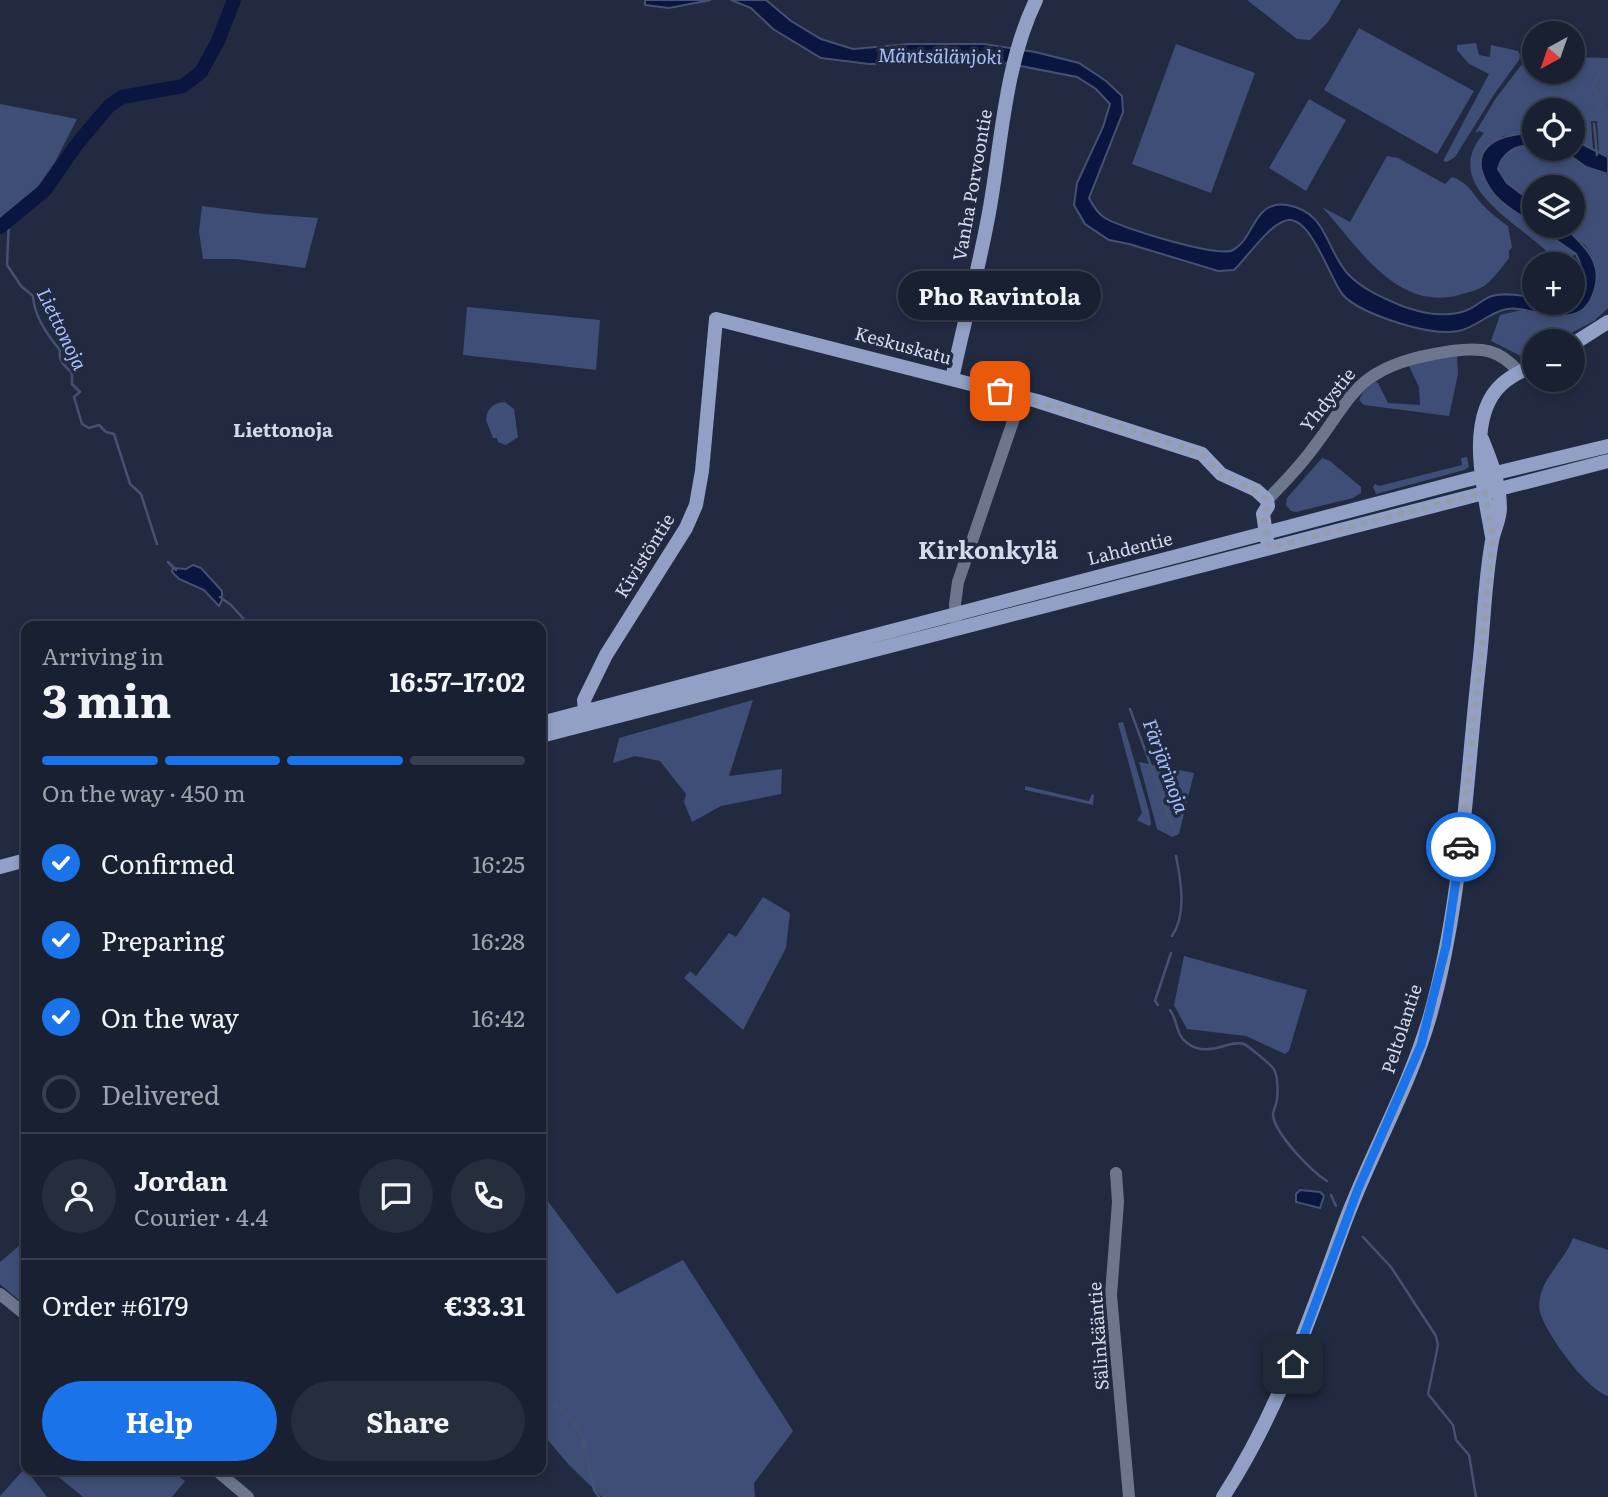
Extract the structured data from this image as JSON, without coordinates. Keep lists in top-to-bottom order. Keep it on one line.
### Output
{"streets":{"main road":["Vanha Porvoontie","Keskuskatu","Lahdentie","Kivistöntie","Peltolantie"],"street":["Yhdystie","Sälinkääntie"]},"crossings":[["Vanha Porvoontie","Keskuskatu"],["Keskuskatu","Yhdystie"],["Keskuskatu","Kivistöntie"],["Yhdystie","Peltolantie"],["Lahdentie","Kivistöntie"],["Lahdentie","Peltolantie"]],"districts":["Liettonoja","Kirkonkylä"],"water":["Mäntsälänjoki","Liettonoja","Färjärinoja"],"places":["Pho Ravintola"],"north":"bottom left","page":{"map_buttons":["+","−"],"bubble":"Pho Ravintola","heading":["3 min","Arriving in","16:57–17:02"],"panel":["Jordan","Courier · 4.4","Order #6179","€33.31"],"bar":"On the way · 450 m","list":[["Confirmed","16:25"],["Preparing","16:28"],["On the way","16:42"],"Delivered"],"buttons":["Help","Share"]}}
